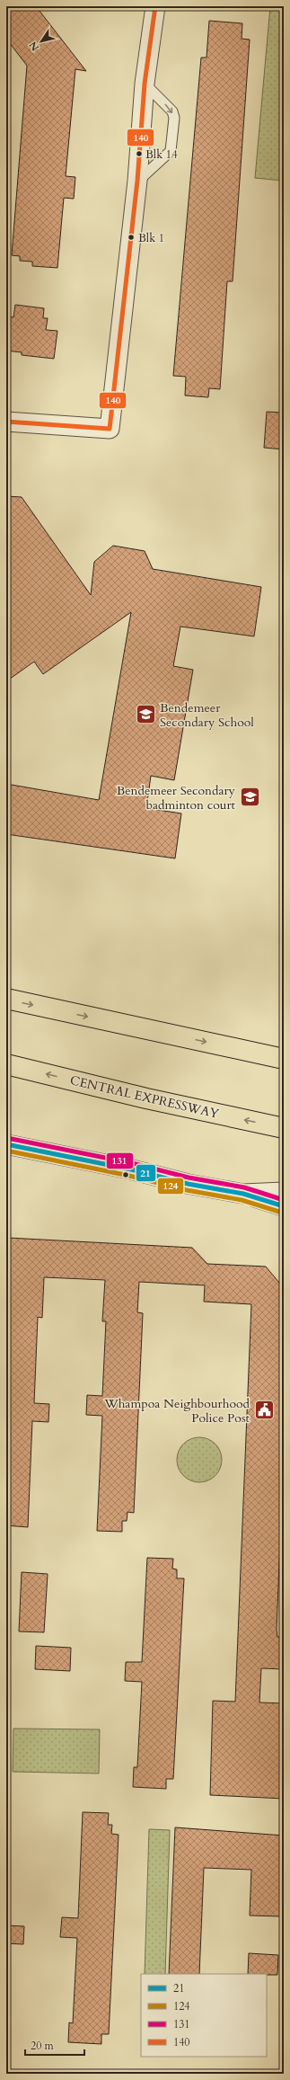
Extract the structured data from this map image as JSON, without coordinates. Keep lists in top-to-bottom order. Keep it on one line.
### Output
{"streets":{"highway":["CENTRAL EXPRESSWAY"]},"places":{"other":["Blk 14","Blk 1"],"school or university":["Bendemeer Secondary School","Bendemeer Secondary badminton court"],"public building":["Whampoa Neighbourhood Police Post"]},"lines":["transit line 140","transit line 131","transit line 21","transit line 124"],"legend":["21","124","131","140"],"scale_bar":"20 m","north":"bottom left"}
